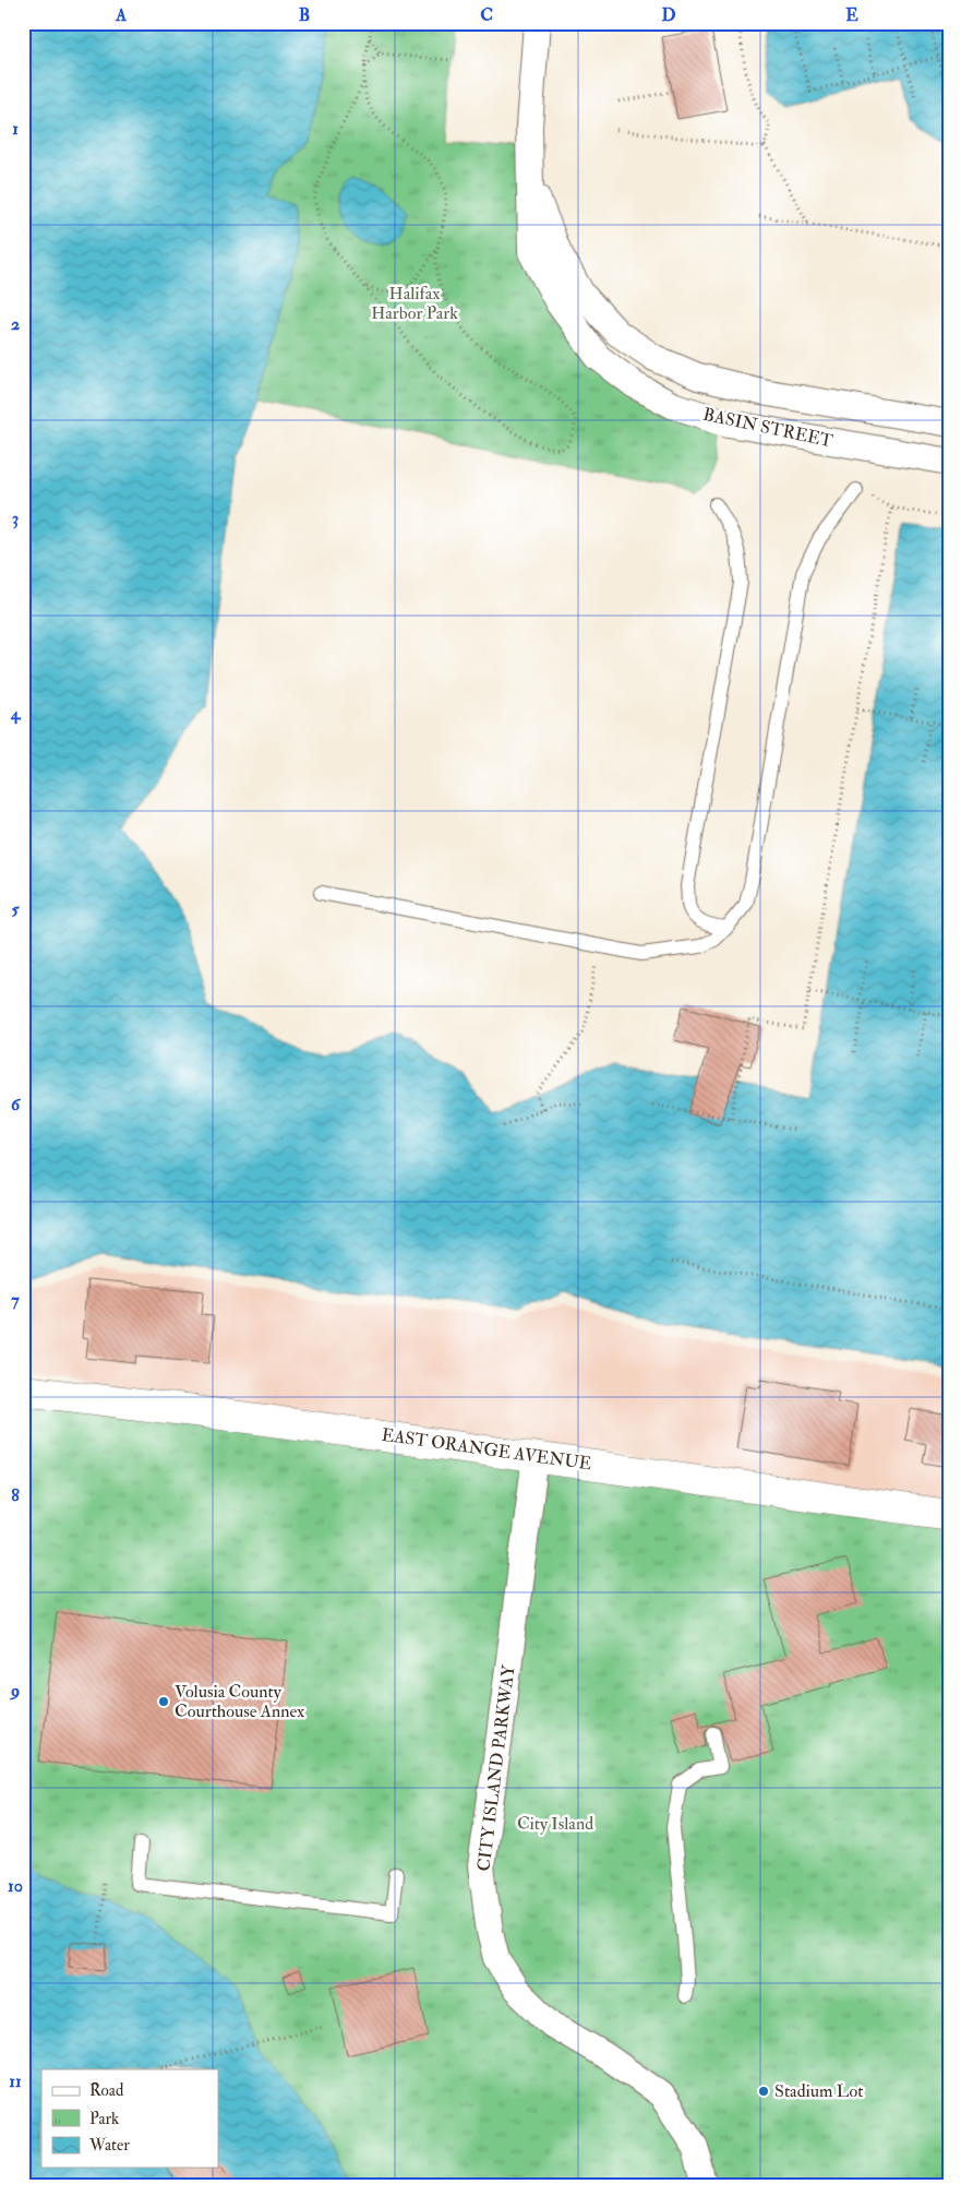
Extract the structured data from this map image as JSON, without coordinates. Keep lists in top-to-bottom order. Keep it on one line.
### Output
{"streets":{"street":["BASIN STREET","EAST ORANGE AVENUE","CITY ISLAND PARKWAY"]},"crossings":[["EAST ORANGE AVENUE","CITY ISLAND PARKWAY"]],"parks":["Halifax Harbor Park","City Island"],"places":["Volusia County Courthouse Annex","Stadium Lot"],"legend":["Road","Park","Water"],"grid":{"columns":["A","B","C","D","E"],"rows":["1","2","3","4","5","6","7","8","9","10","11"]}}
